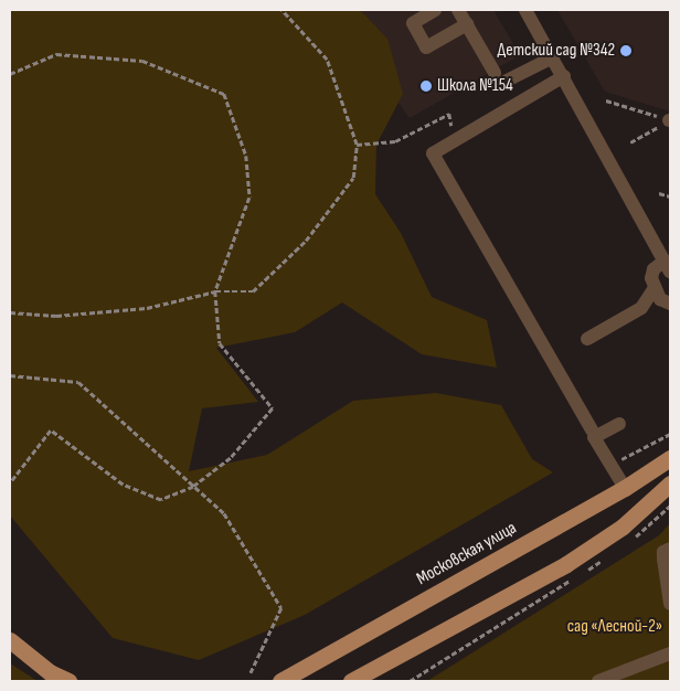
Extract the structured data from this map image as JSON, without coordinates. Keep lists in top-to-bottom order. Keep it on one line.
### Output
{"streets":{"main road":["Московская улица"]},"parks":["сад «Лесной-2»"],"places":["Детский сад №342","Школа №154"]}
